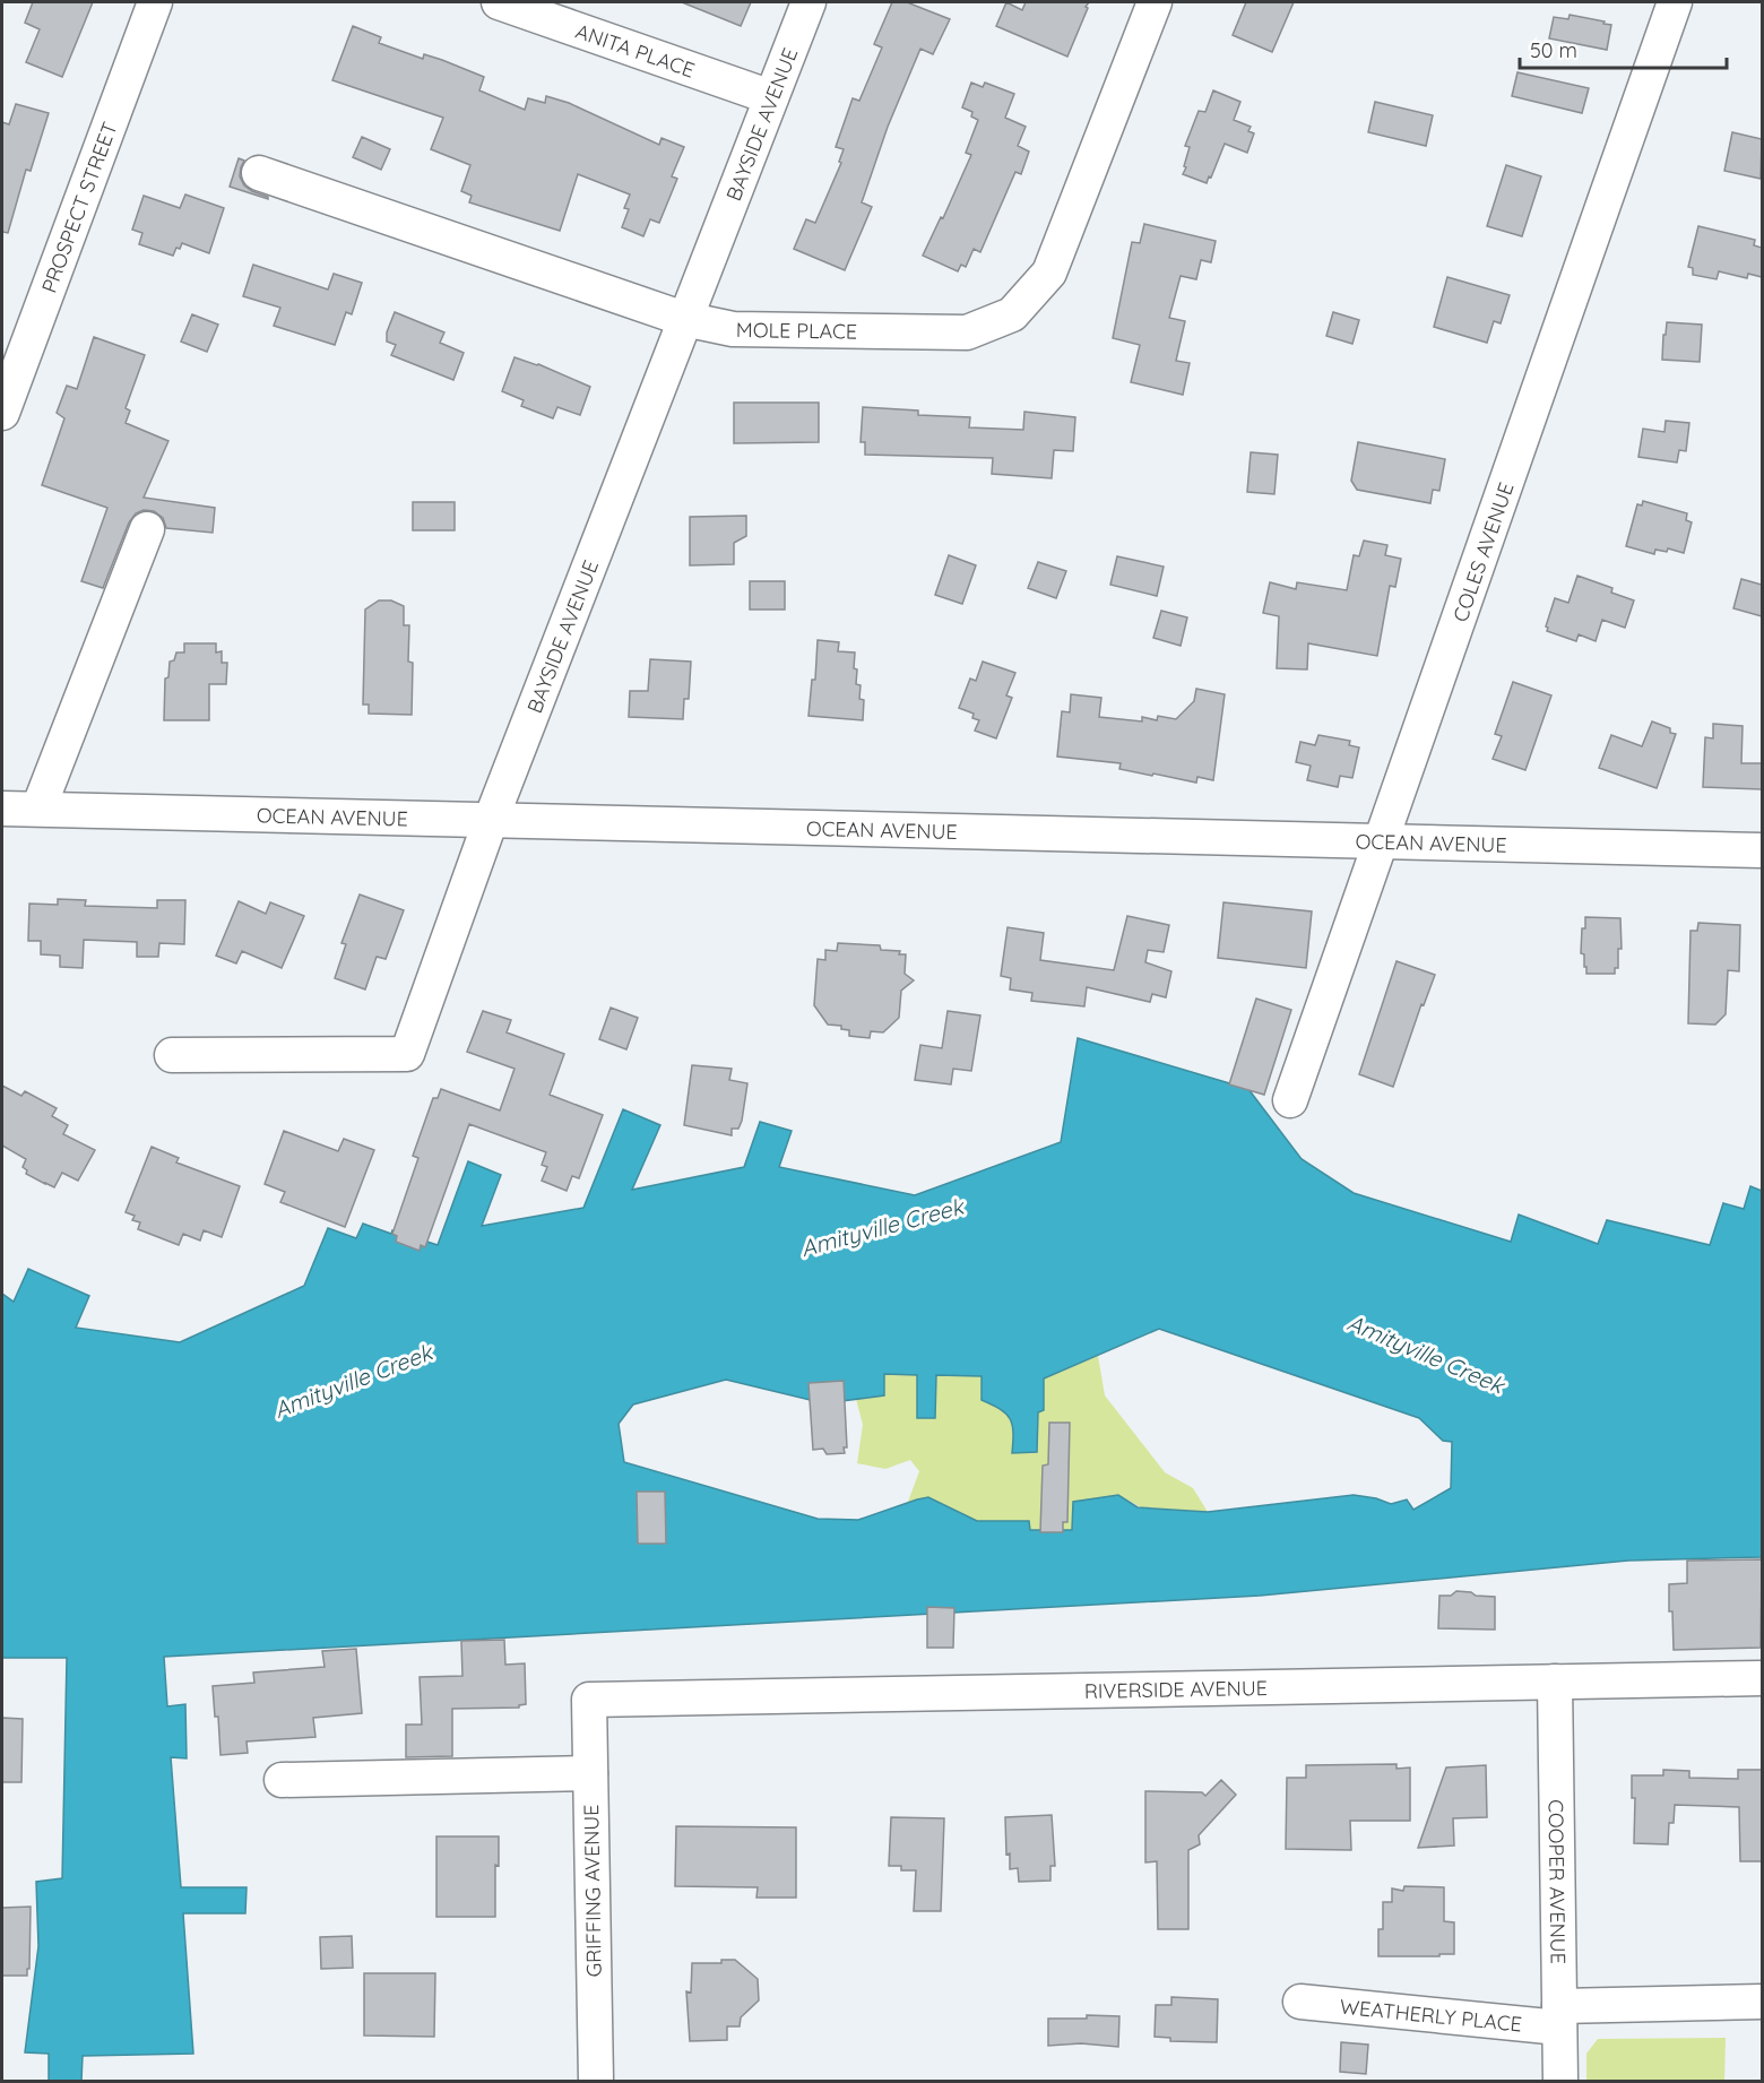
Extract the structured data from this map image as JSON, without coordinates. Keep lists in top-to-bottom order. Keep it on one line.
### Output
{"streets":{"street":["ANITA PLACE","BAYSIDE AVENUE","PROSPECT STREET","MOLE PLACE","COLES AVENUE","OCEAN AVENUE","RIVERSIDE AVENUE","COOPER AVENUE","GRIFFING AVENUE","WEATHERLY PLACE"]},"crossings":[["ANITA PLACE","BAYSIDE AVENUE"],["BAYSIDE AVENUE","MOLE PLACE"],["BAYSIDE AVENUE","OCEAN AVENUE"],["COLES AVENUE","OCEAN AVENUE"],["RIVERSIDE AVENUE","COOPER AVENUE"],["RIVERSIDE AVENUE","GRIFFING AVENUE"],["COOPER AVENUE","WEATHERLY PLACE"]],"water":["Amityville Creek"],"scale_bar":"50 m"}
